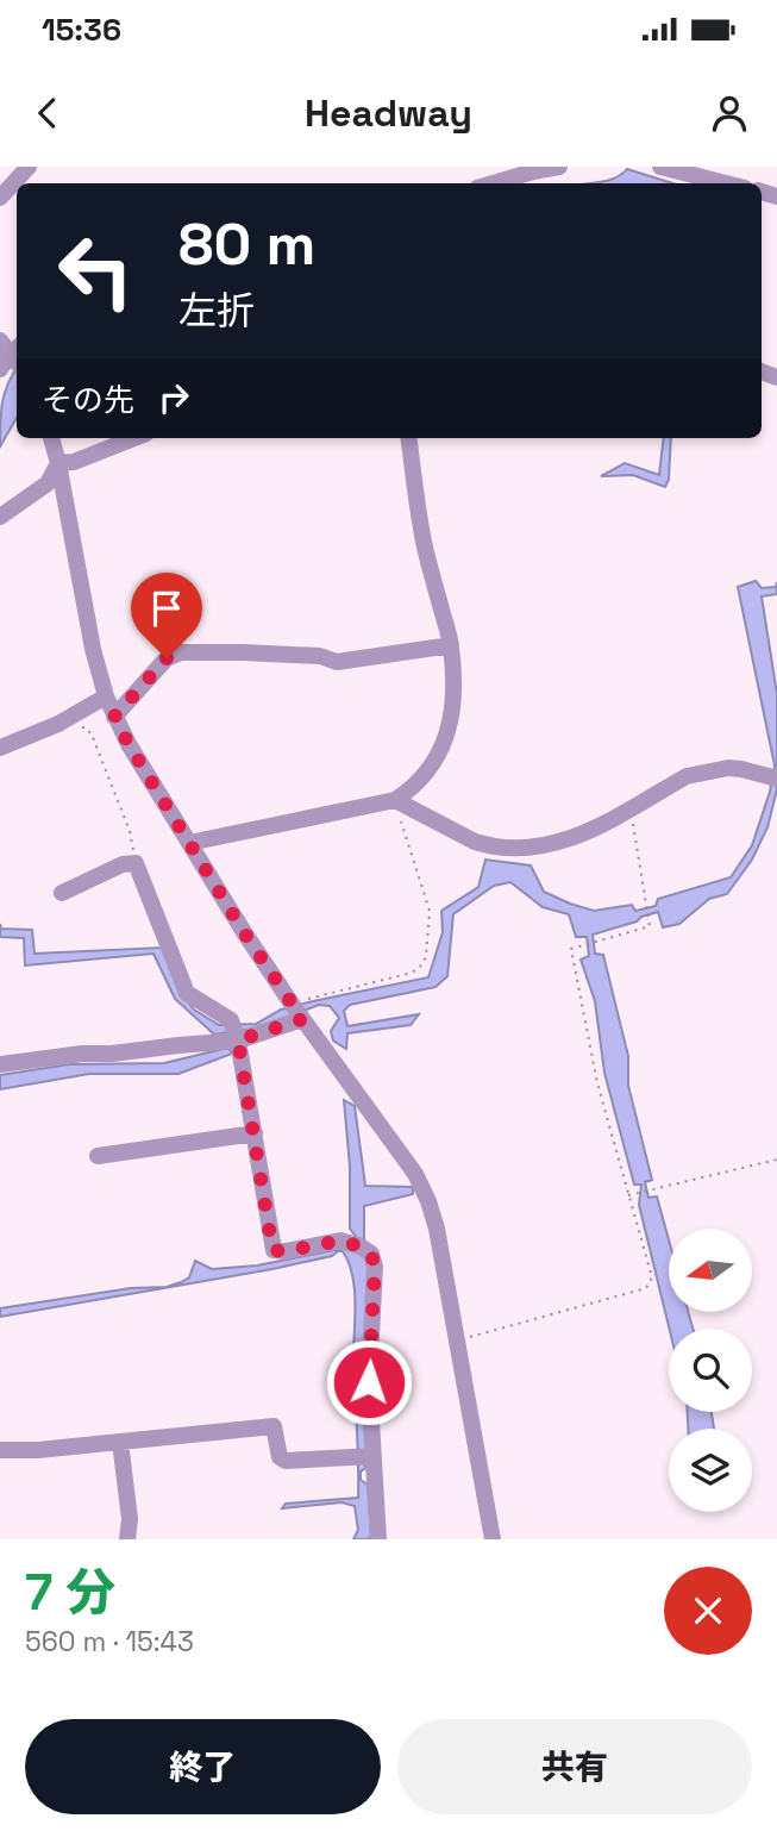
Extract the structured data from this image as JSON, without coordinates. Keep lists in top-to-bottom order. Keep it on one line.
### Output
{"north":"left","page":{"status":"15:36","header":"Headway","turn":["80 m","左折"],"then":"その先","heading":["7 分","560 m · 15:43"],"buttons":["終了","共有"]}}
